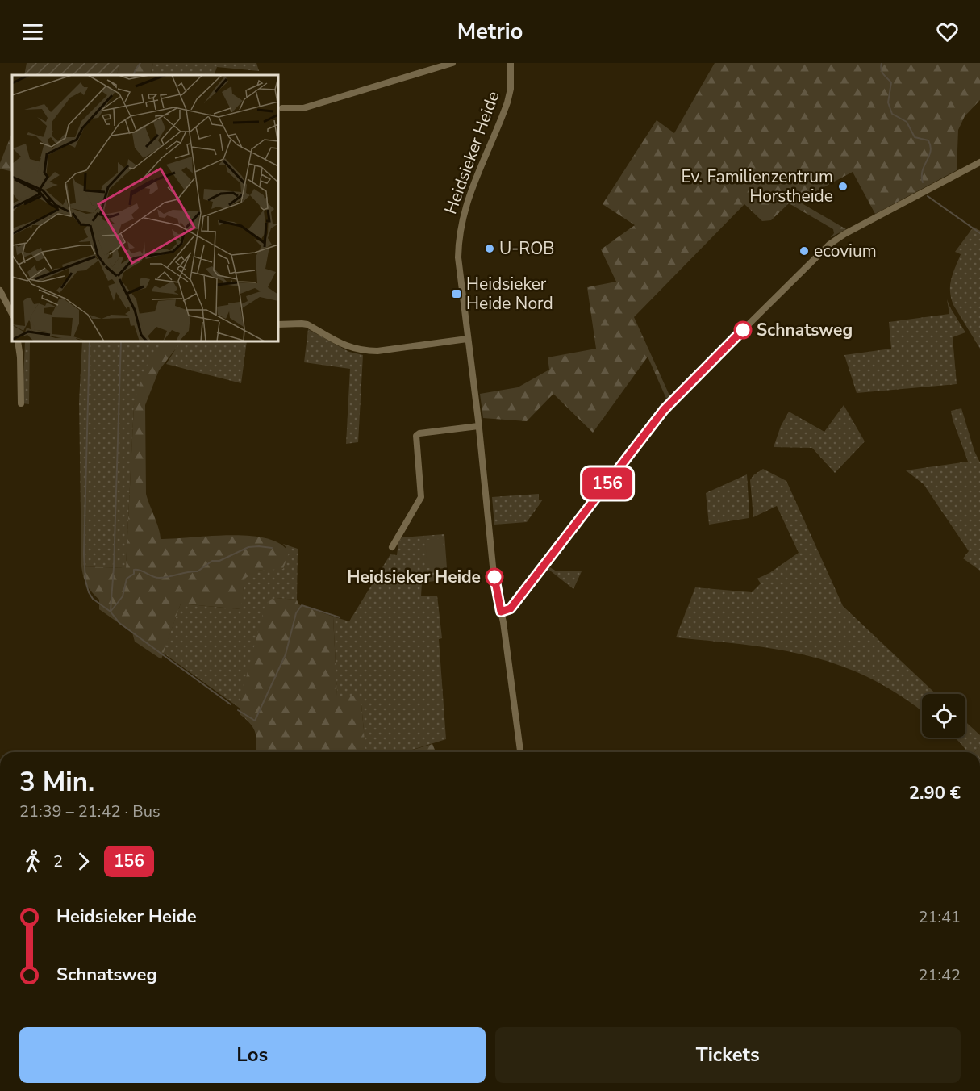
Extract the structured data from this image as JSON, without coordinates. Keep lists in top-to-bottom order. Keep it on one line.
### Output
{"streets":{"street":["Heidsieker Heide"]},"places":{"other":["Ev. Familienzentrum Horstheide","U-ROB","ecovium","Schnatsweg","Heidsieker Heide"],"transit":["Heidsieker Heide Nord"]},"lines":["bus line 156"],"page":{"header":"Metrio","on_map":"156","heading":["3 Min.","21:39 – 21:42 · Bus","2.90 €"],"legs":["2","156"],"list":[{"name":"Heidsieker Heide","value":"21:41"},{"name":"Schnatsweg","value":"21:42"}],"buttons":["Los","Tickets"]}}
